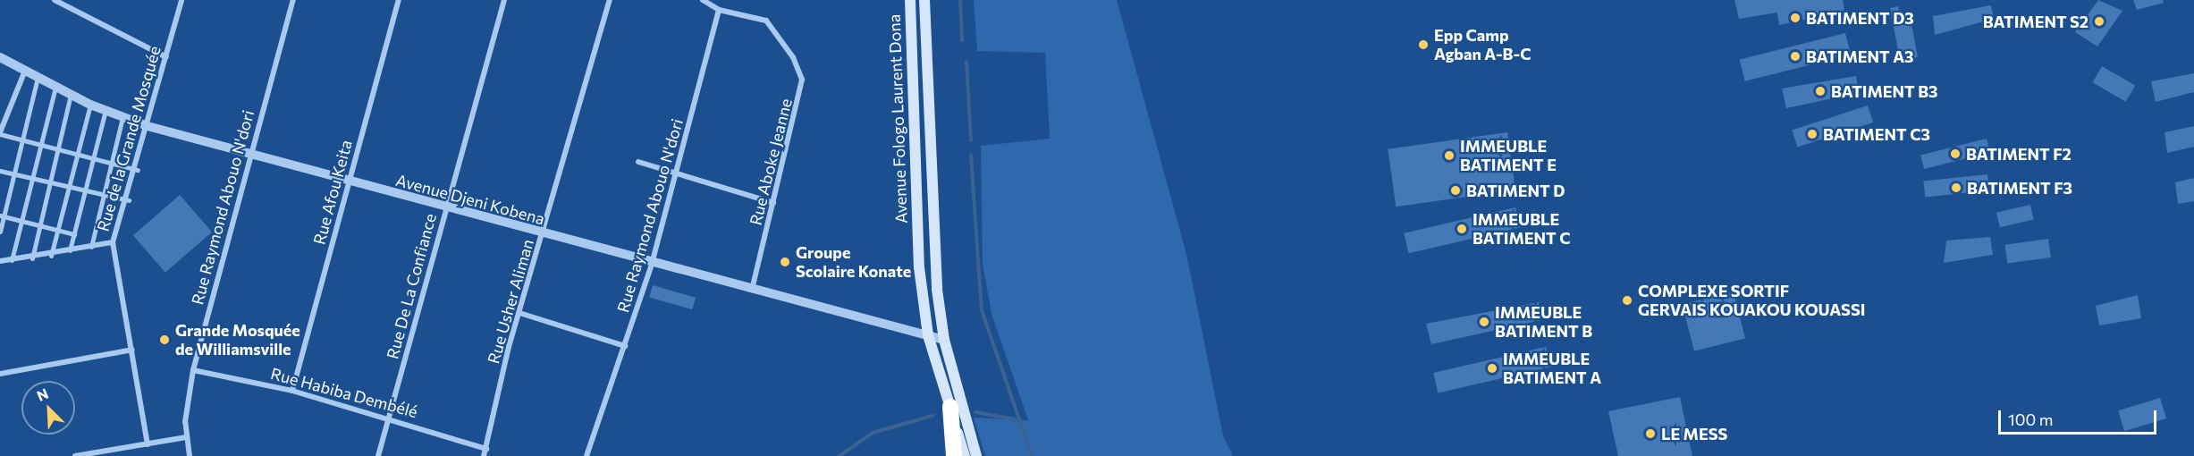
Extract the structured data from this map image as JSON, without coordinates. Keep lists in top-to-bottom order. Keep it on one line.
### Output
{"streets":{"main road":["Avenue Fologo Laurent Dona"],"street":["Rue de la Grande Mosquée","Rue Aboke Jeanne","Rue Afou Keita","Avenue Djeni Kobena","Rue Raymond Abouo N'dori","Rue De La Confiance","Rue Usher Aliman","Rue Habiba Dembélé"]},"crossings":[["Avenue Fologo Laurent Dona","Avenue Djeni Kobena"],["Rue de la Grande Mosquée","Avenue Djeni Kobena"],["Rue Aboke Jeanne","Avenue Djeni Kobena"],["Rue Aboke Jeanne","Rue Raymond Abouo N'dori"],["Rue Afou Keita","Avenue Djeni Kobena"],["Rue Afou Keita","Rue Habiba Dembélé"],["Avenue Djeni Kobena","Rue Raymond Abouo N'dori"],["Avenue Djeni Kobena","Rue De La Confiance"],["Avenue Djeni Kobena","Rue Usher Aliman"],["Rue Raymond Abouo N'dori","Rue Habiba Dembélé"],["Rue De La Confiance","Rue Habiba Dembélé"],["Rue Usher Aliman","Rue Habiba Dembélé"]],"places":["BATIMENT D3","BATIMENT S2","Epp Camp Agban A-B-C","BATIMENT A3","BATIMENT B3","BATIMENT C3","BATIMENT F2","IMMEUBLE BATIMENT E","BATIMENT F3","BATIMENT D","IMMEUBLE BATIMENT C","Groupe Scolaire Konate","COMPLEXE SORTIF GERVAIS KOUAKOU KOUASSI","IMMEUBLE BATIMENT B","Grande Mosquée de Williamsville","IMMEUBLE BATIMENT A","LE MESS"],"scale_bar":"100 m","north":"top left"}
